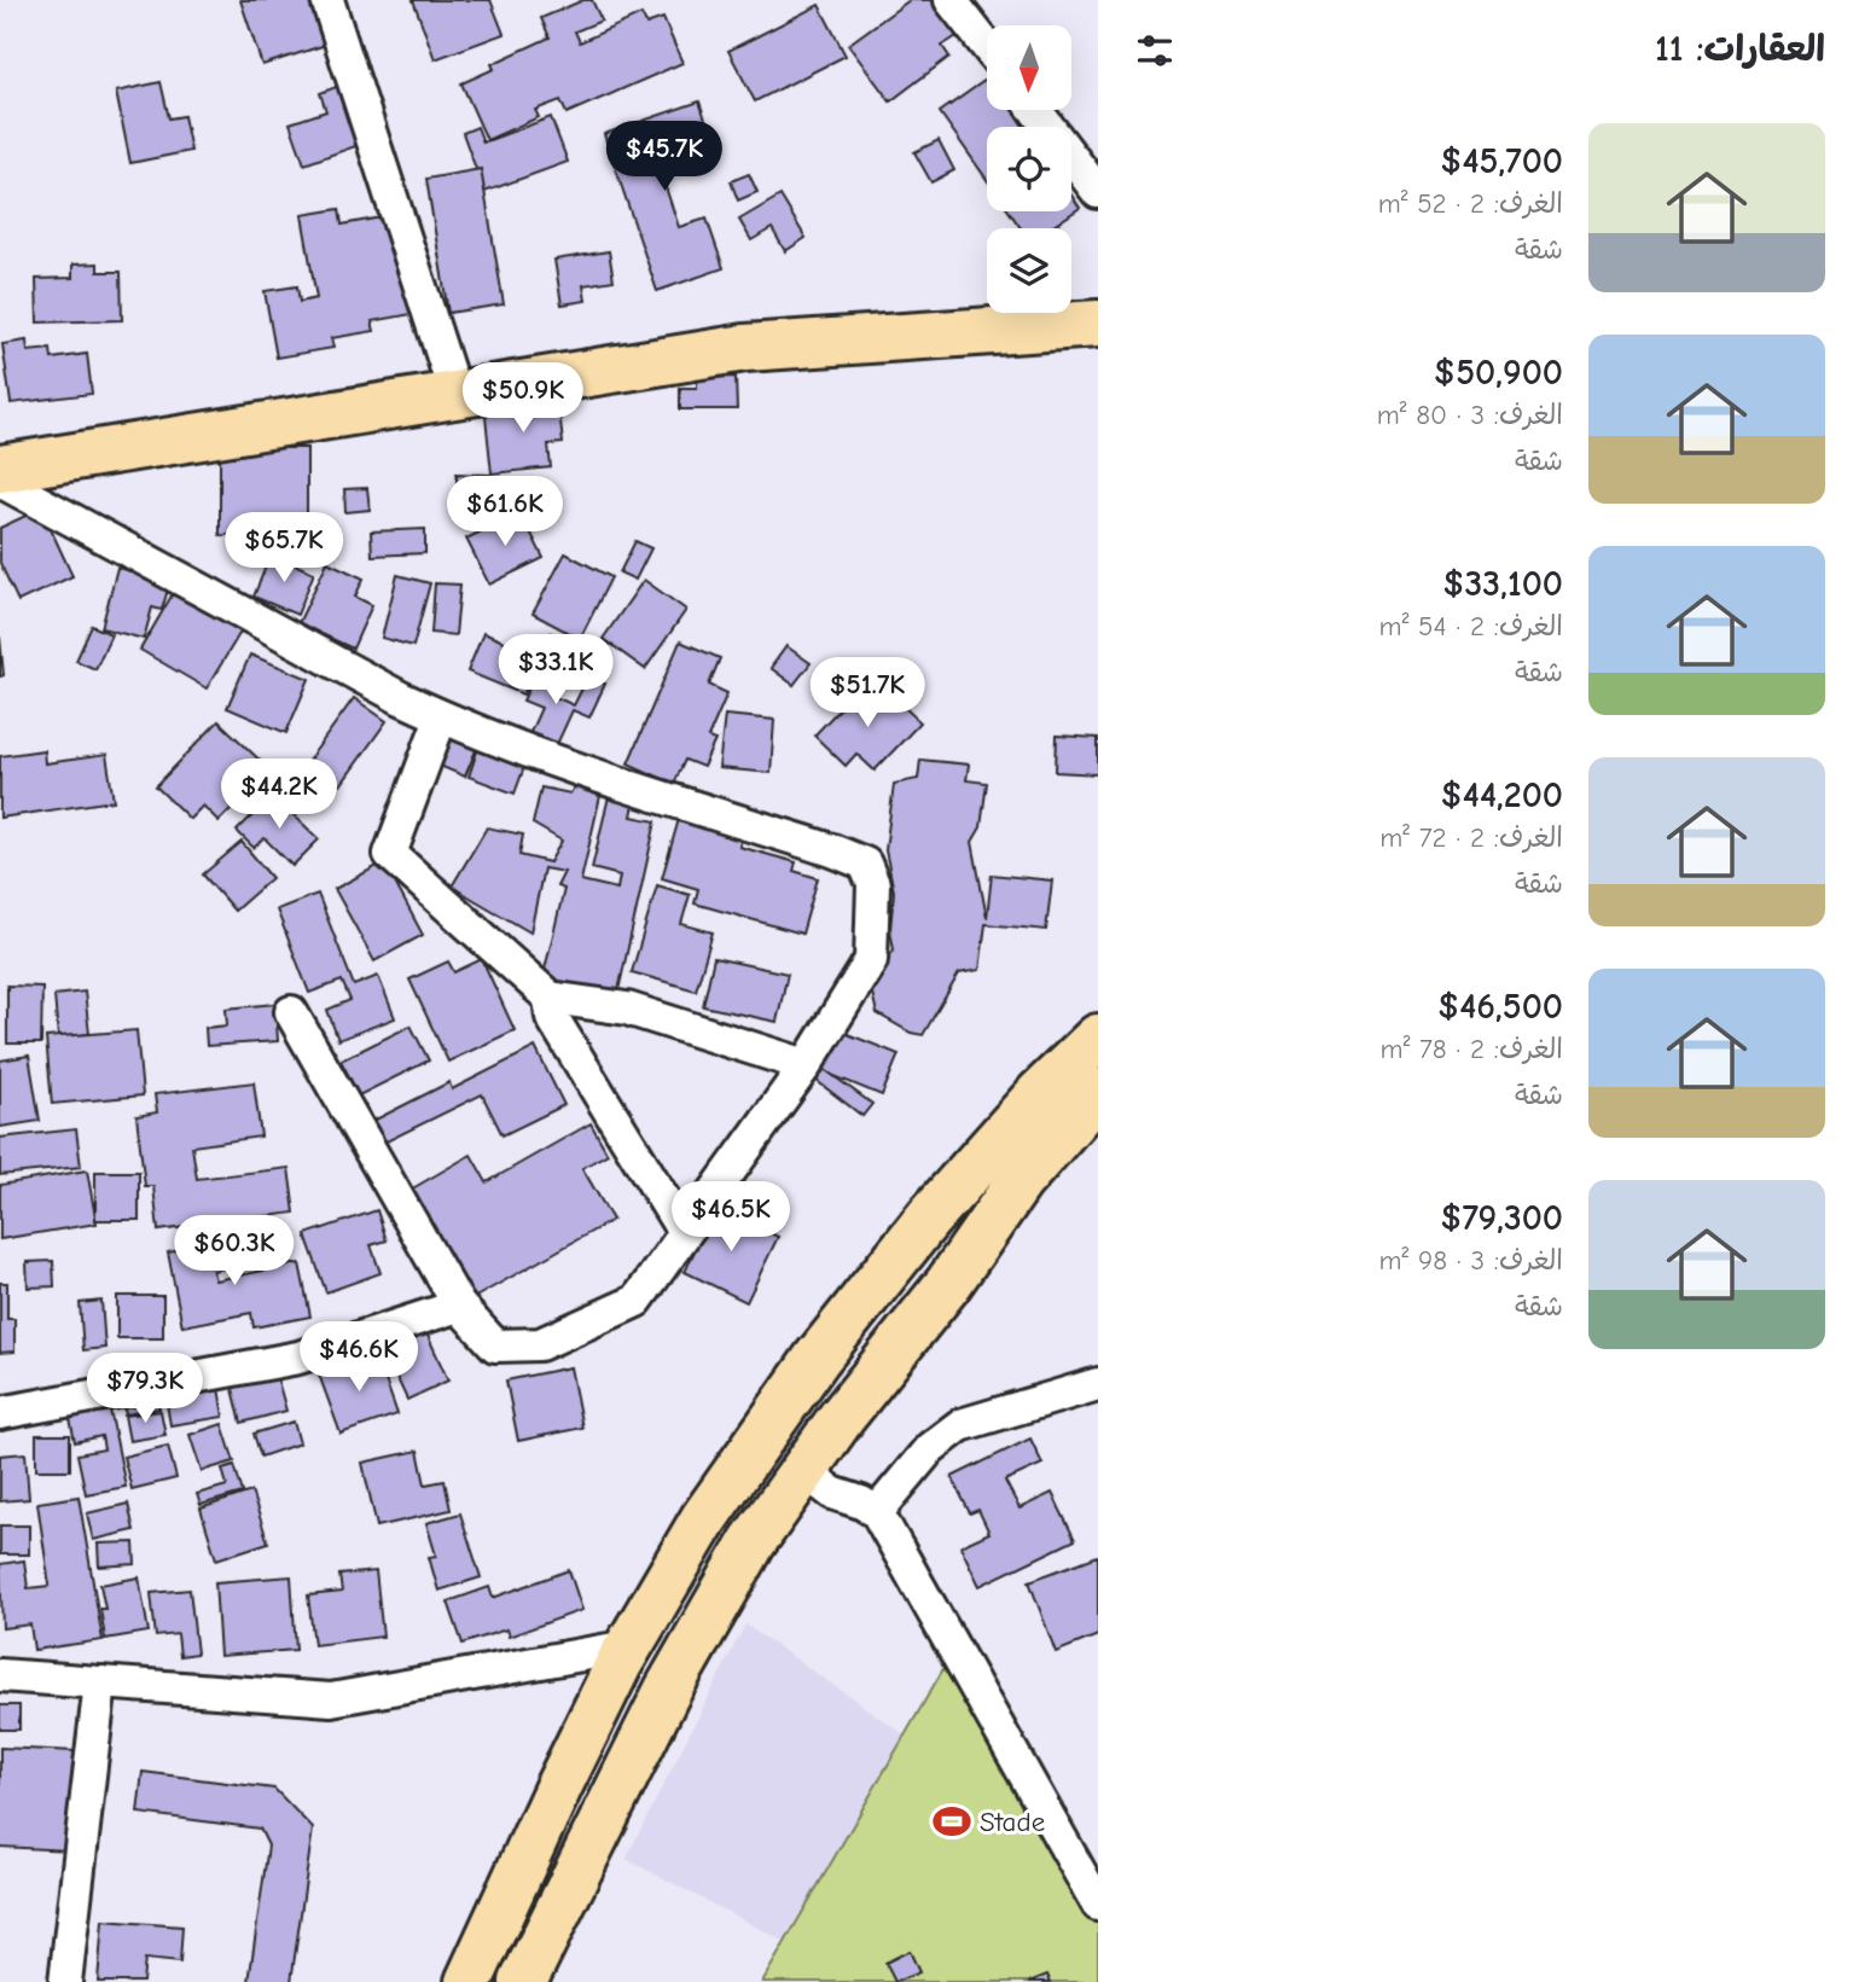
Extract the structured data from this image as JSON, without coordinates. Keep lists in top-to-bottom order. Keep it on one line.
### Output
{"places":{"sports":["Stade"]},"north":"bottom","page":{"heading":"العقارات: 11","list":[{"name":"$45,700","note":"الغرف: 2 · 52 m² · شقة"},{"name":"$50,900","note":"الغرف: 3 · 80 m² · شقة"},{"name":"$33,100","note":"الغرف: 2 · 54 m² · شقة"},{"name":"$44,200","note":"الغرف: 2 · 72 m² · شقة"},{"name":"$46,500","note":"الغرف: 2 · 78 m² · شقة"},{"name":"$79,300","note":"الغرف: 3 · 98 m² · شقة"}],"price":["$45.7K","$50.9K","$61.6K","$65.7K","$33.1K","$51.7K","$44.2K","$46.5K","$60.3K","$46.6K","$79.3K"]}}
